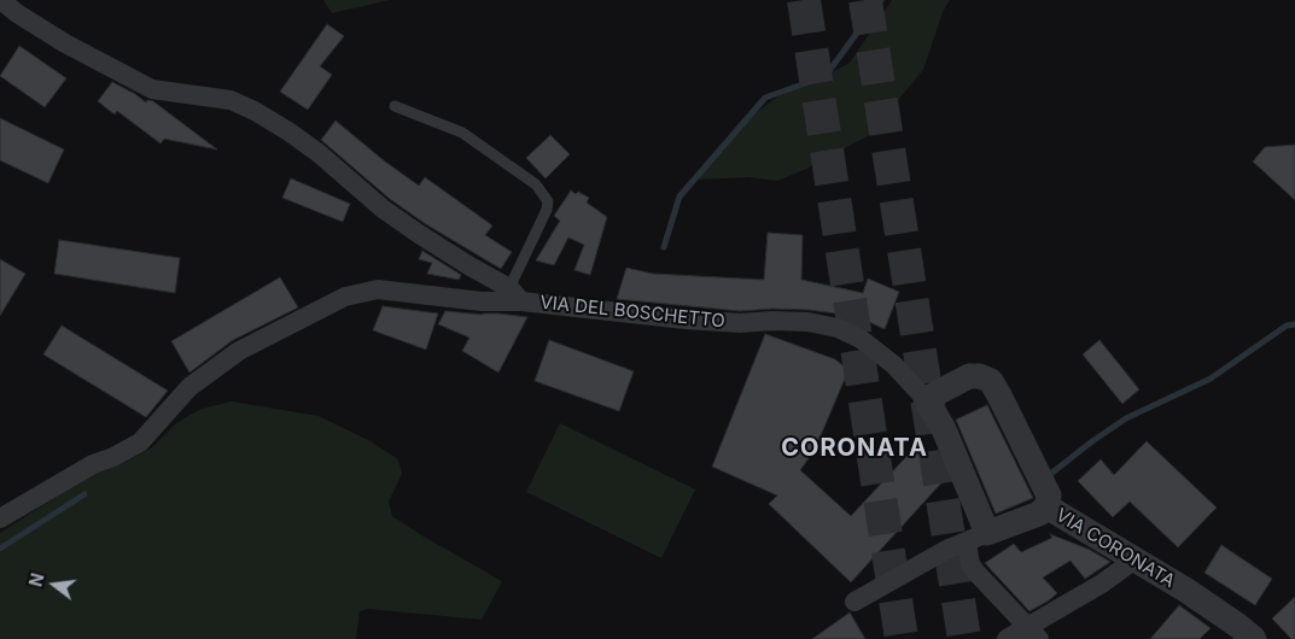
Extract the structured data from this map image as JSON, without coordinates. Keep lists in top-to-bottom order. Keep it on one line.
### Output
{"streets":{"street":["VIA DEL BOSCHETTO","VIA CORONATA"]},"crossings":[["VIA DEL BOSCHETTO","VIA CORONATA"]],"districts":["CORONATA"],"north":"left"}
